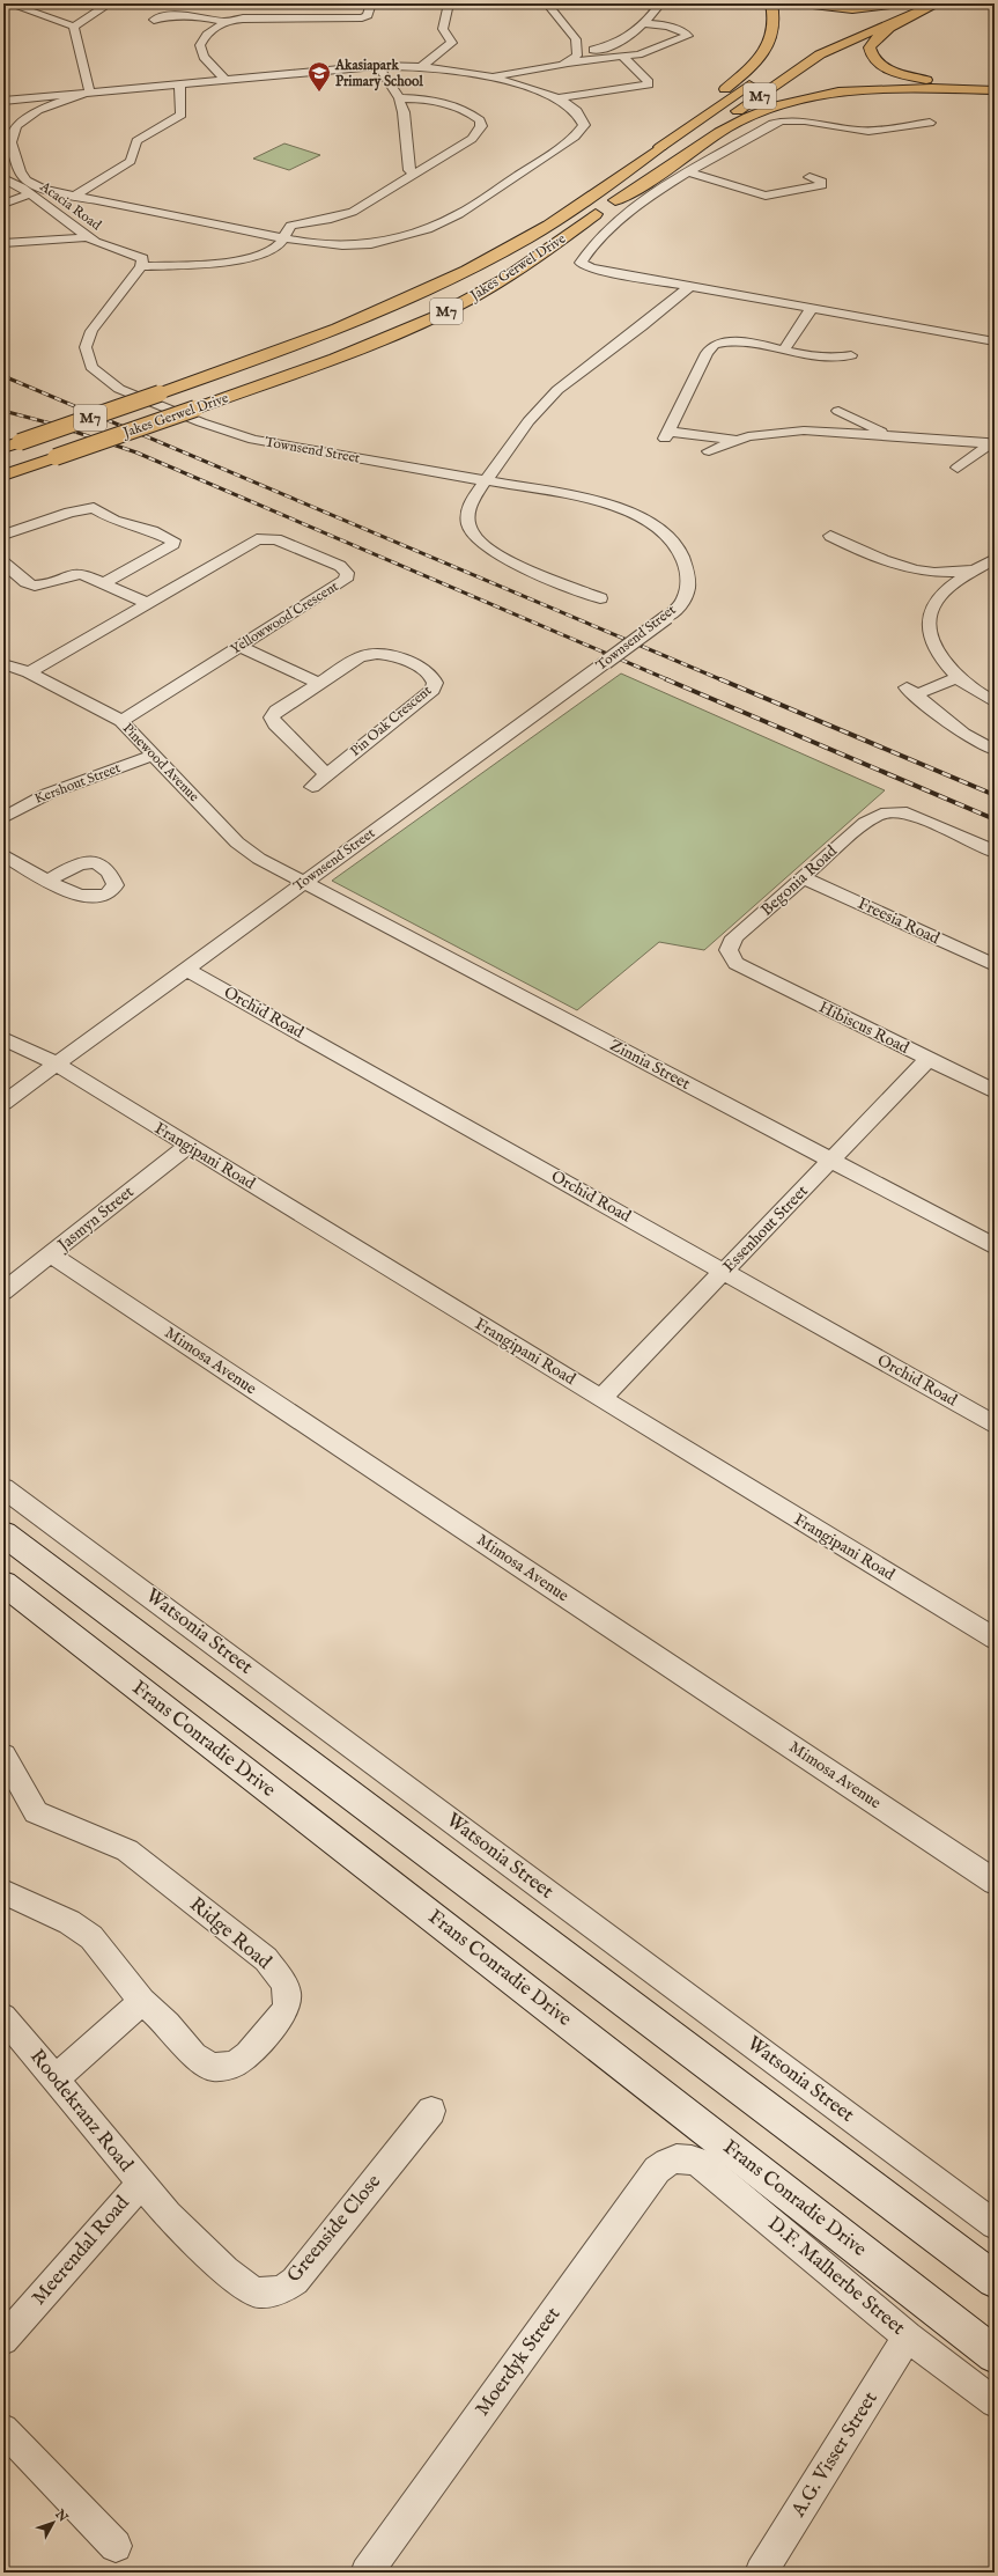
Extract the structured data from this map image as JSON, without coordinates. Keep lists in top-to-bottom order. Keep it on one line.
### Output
{"streets":{"highway":["M7","Jakes Gerwel Drive"],"main road":["Frans Conradie Drive"],"street":["Acacia Road","Townsend Street","Yellowwood Crescent","Pin Oak Crescent","Pinewood Avenue","Kershout Street","Begonia Road","Freesia Road","Orchid Road","Hibiscus Road","Zinnia Street","Frangipani Road","Jasmyn Street","Essenhout Street","Mimosa Avenue","Watsonia Street","Ridge Road","Roodekranz Road","Greenside Close","Meerendal Road","D.F. Malherbe Street","Moerdyk Street","A.G. Visser Street"]},"crossings":[["Acacia Road","Townsend Street"],["Townsend Street","Pinewood Avenue"],["Townsend Street","Orchid Road"],["Townsend Street","Zinnia Street"],["Townsend Street","Frangipani Road"],["Yellowwood Crescent","Pinewood Avenue"],["Pinewood Avenue","Kershout Street"],["Pinewood Avenue","Zinnia Street"],["Begonia Road","Freesia Road"],["Begonia Road","Hibiscus Road"],["Orchid Road","Essenhout Street"],["Hibiscus Road","Essenhout Street"],["Zinnia Street","Essenhout Street"],["Frangipani Road","Jasmyn Street"],["Frangipani Road","Essenhout Street"],["Jasmyn Street","Mimosa Avenue"],["Roodekranz Road","Greenside Close"],["Roodekranz Road","Meerendal Road"],["Greenside Close","Meerendal Road"],["D.F. Malherbe Street","Moerdyk Street"],["D.F. Malherbe Street","A.G. Visser Street"]],"places":{"school or university":["Akasiapark Primary School"]},"north":"top right"}
